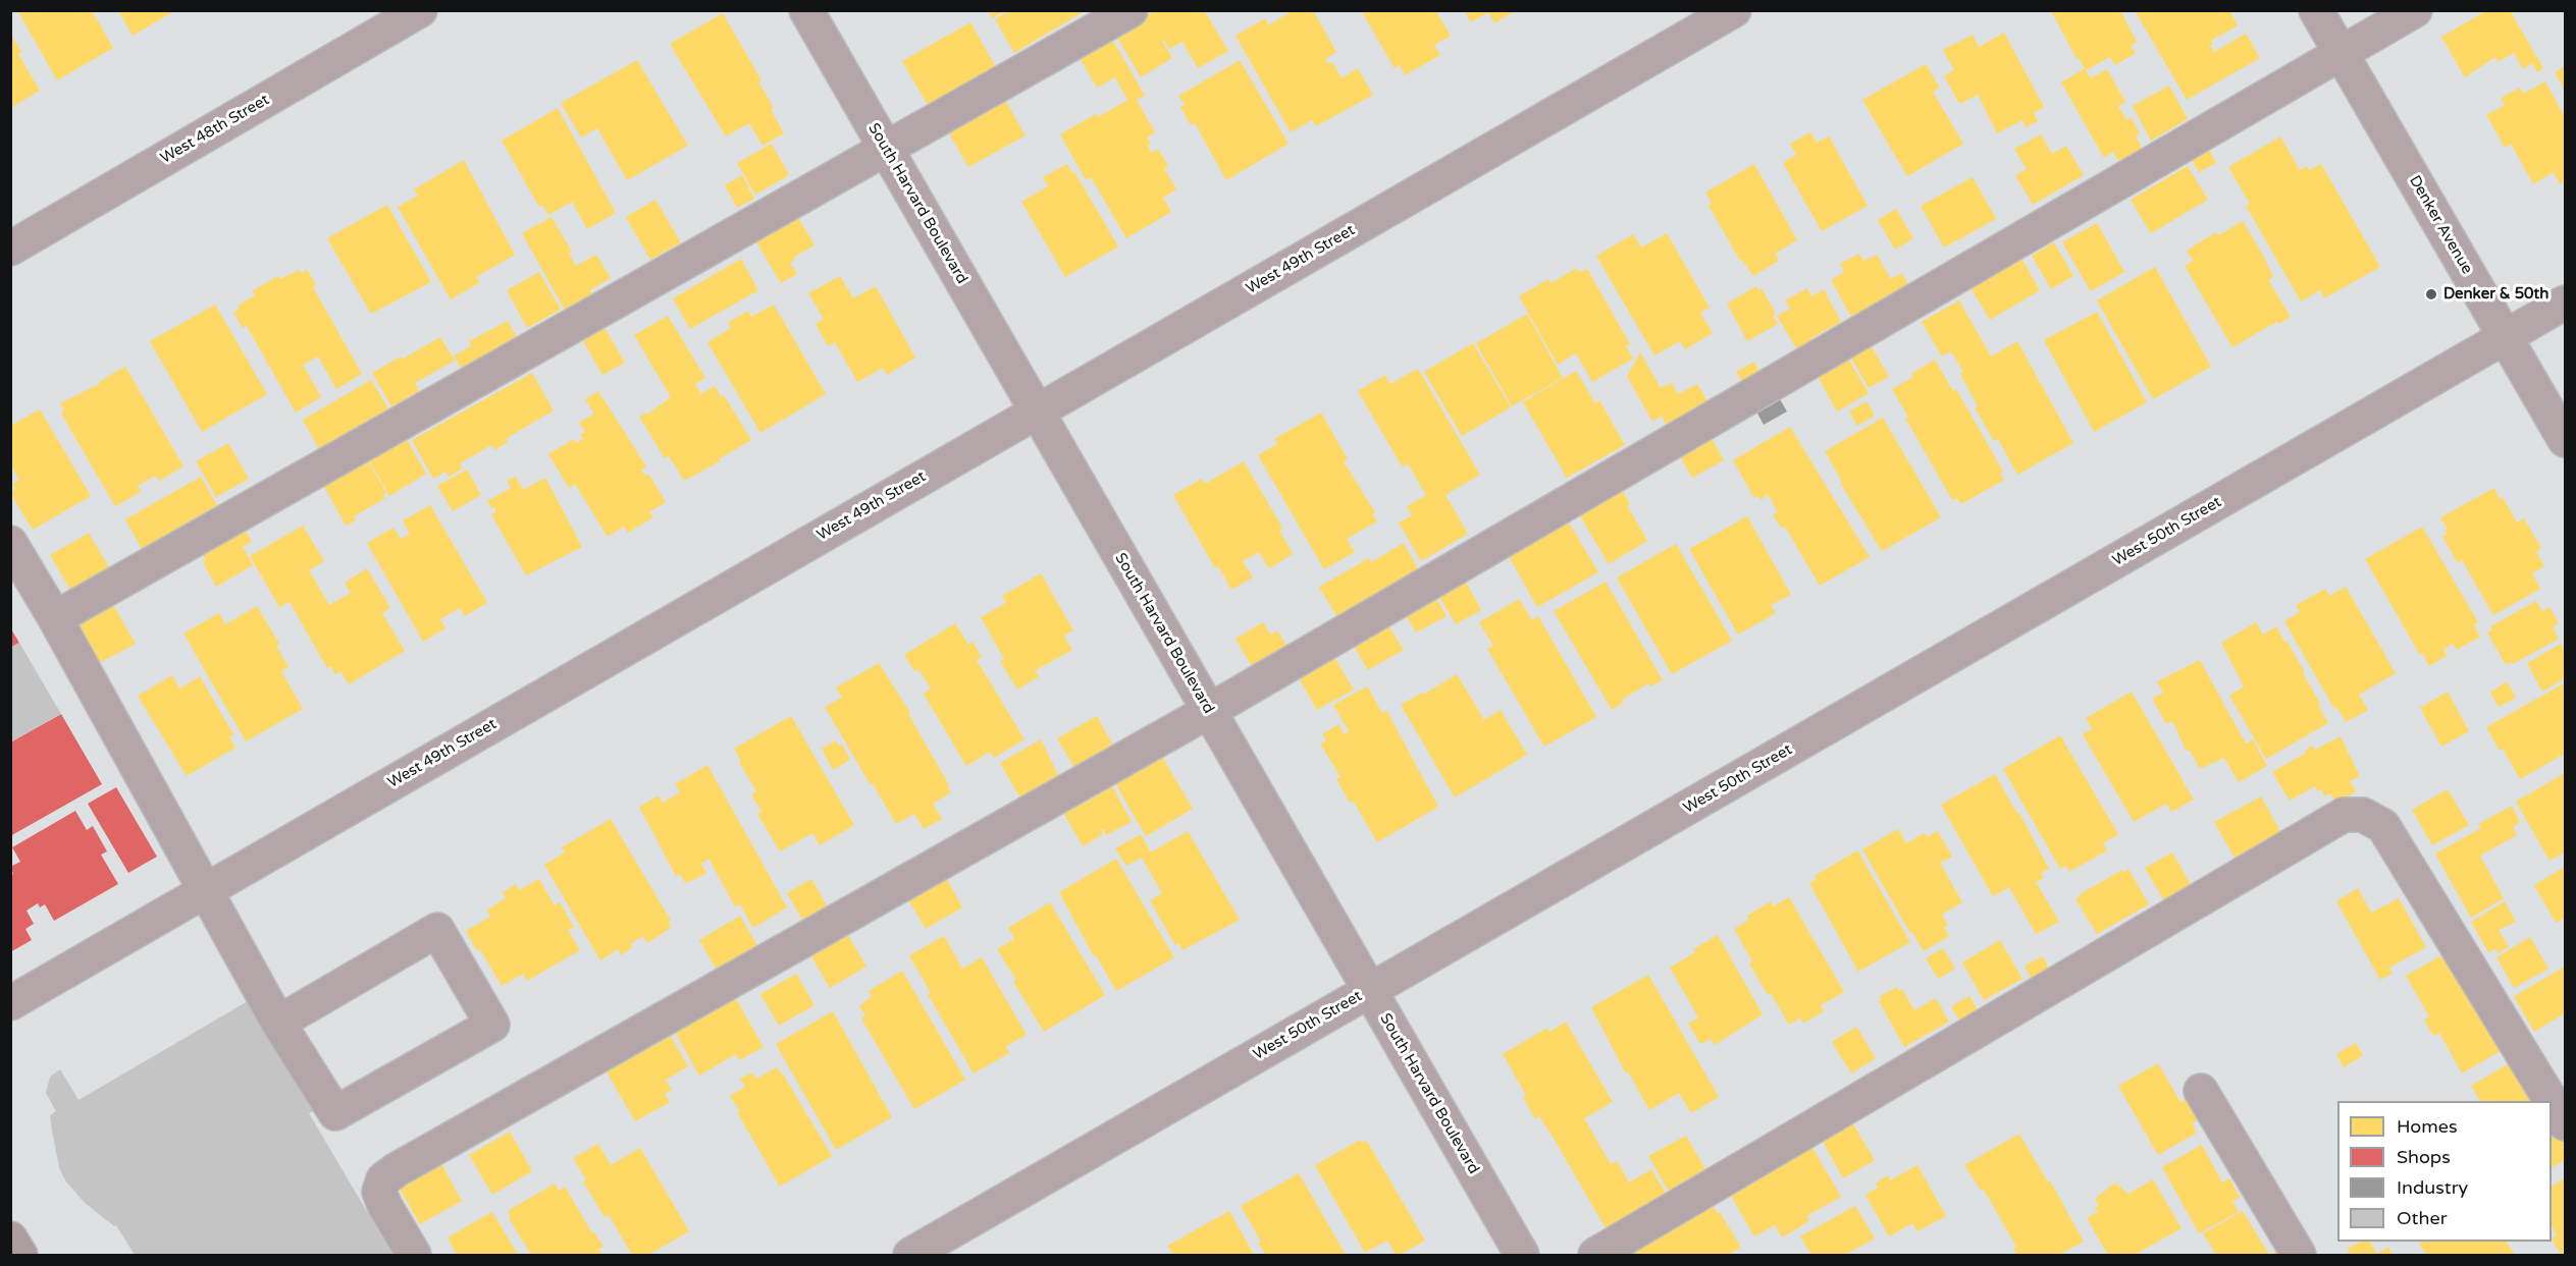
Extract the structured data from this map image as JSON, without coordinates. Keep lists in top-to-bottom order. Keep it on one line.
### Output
{"streets":{"street":["West 48th Street","South Harvard Boulevard","Denker Avenue","West 49th Street","West 50th Street"]},"crossings":[["South Harvard Boulevard","West 49th Street"],["South Harvard Boulevard","West 50th Street"],["Denker Avenue","West 50th Street"]],"places":["Denker & 50th"],"legend":["Homes","Shops","Industry","Other"]}
